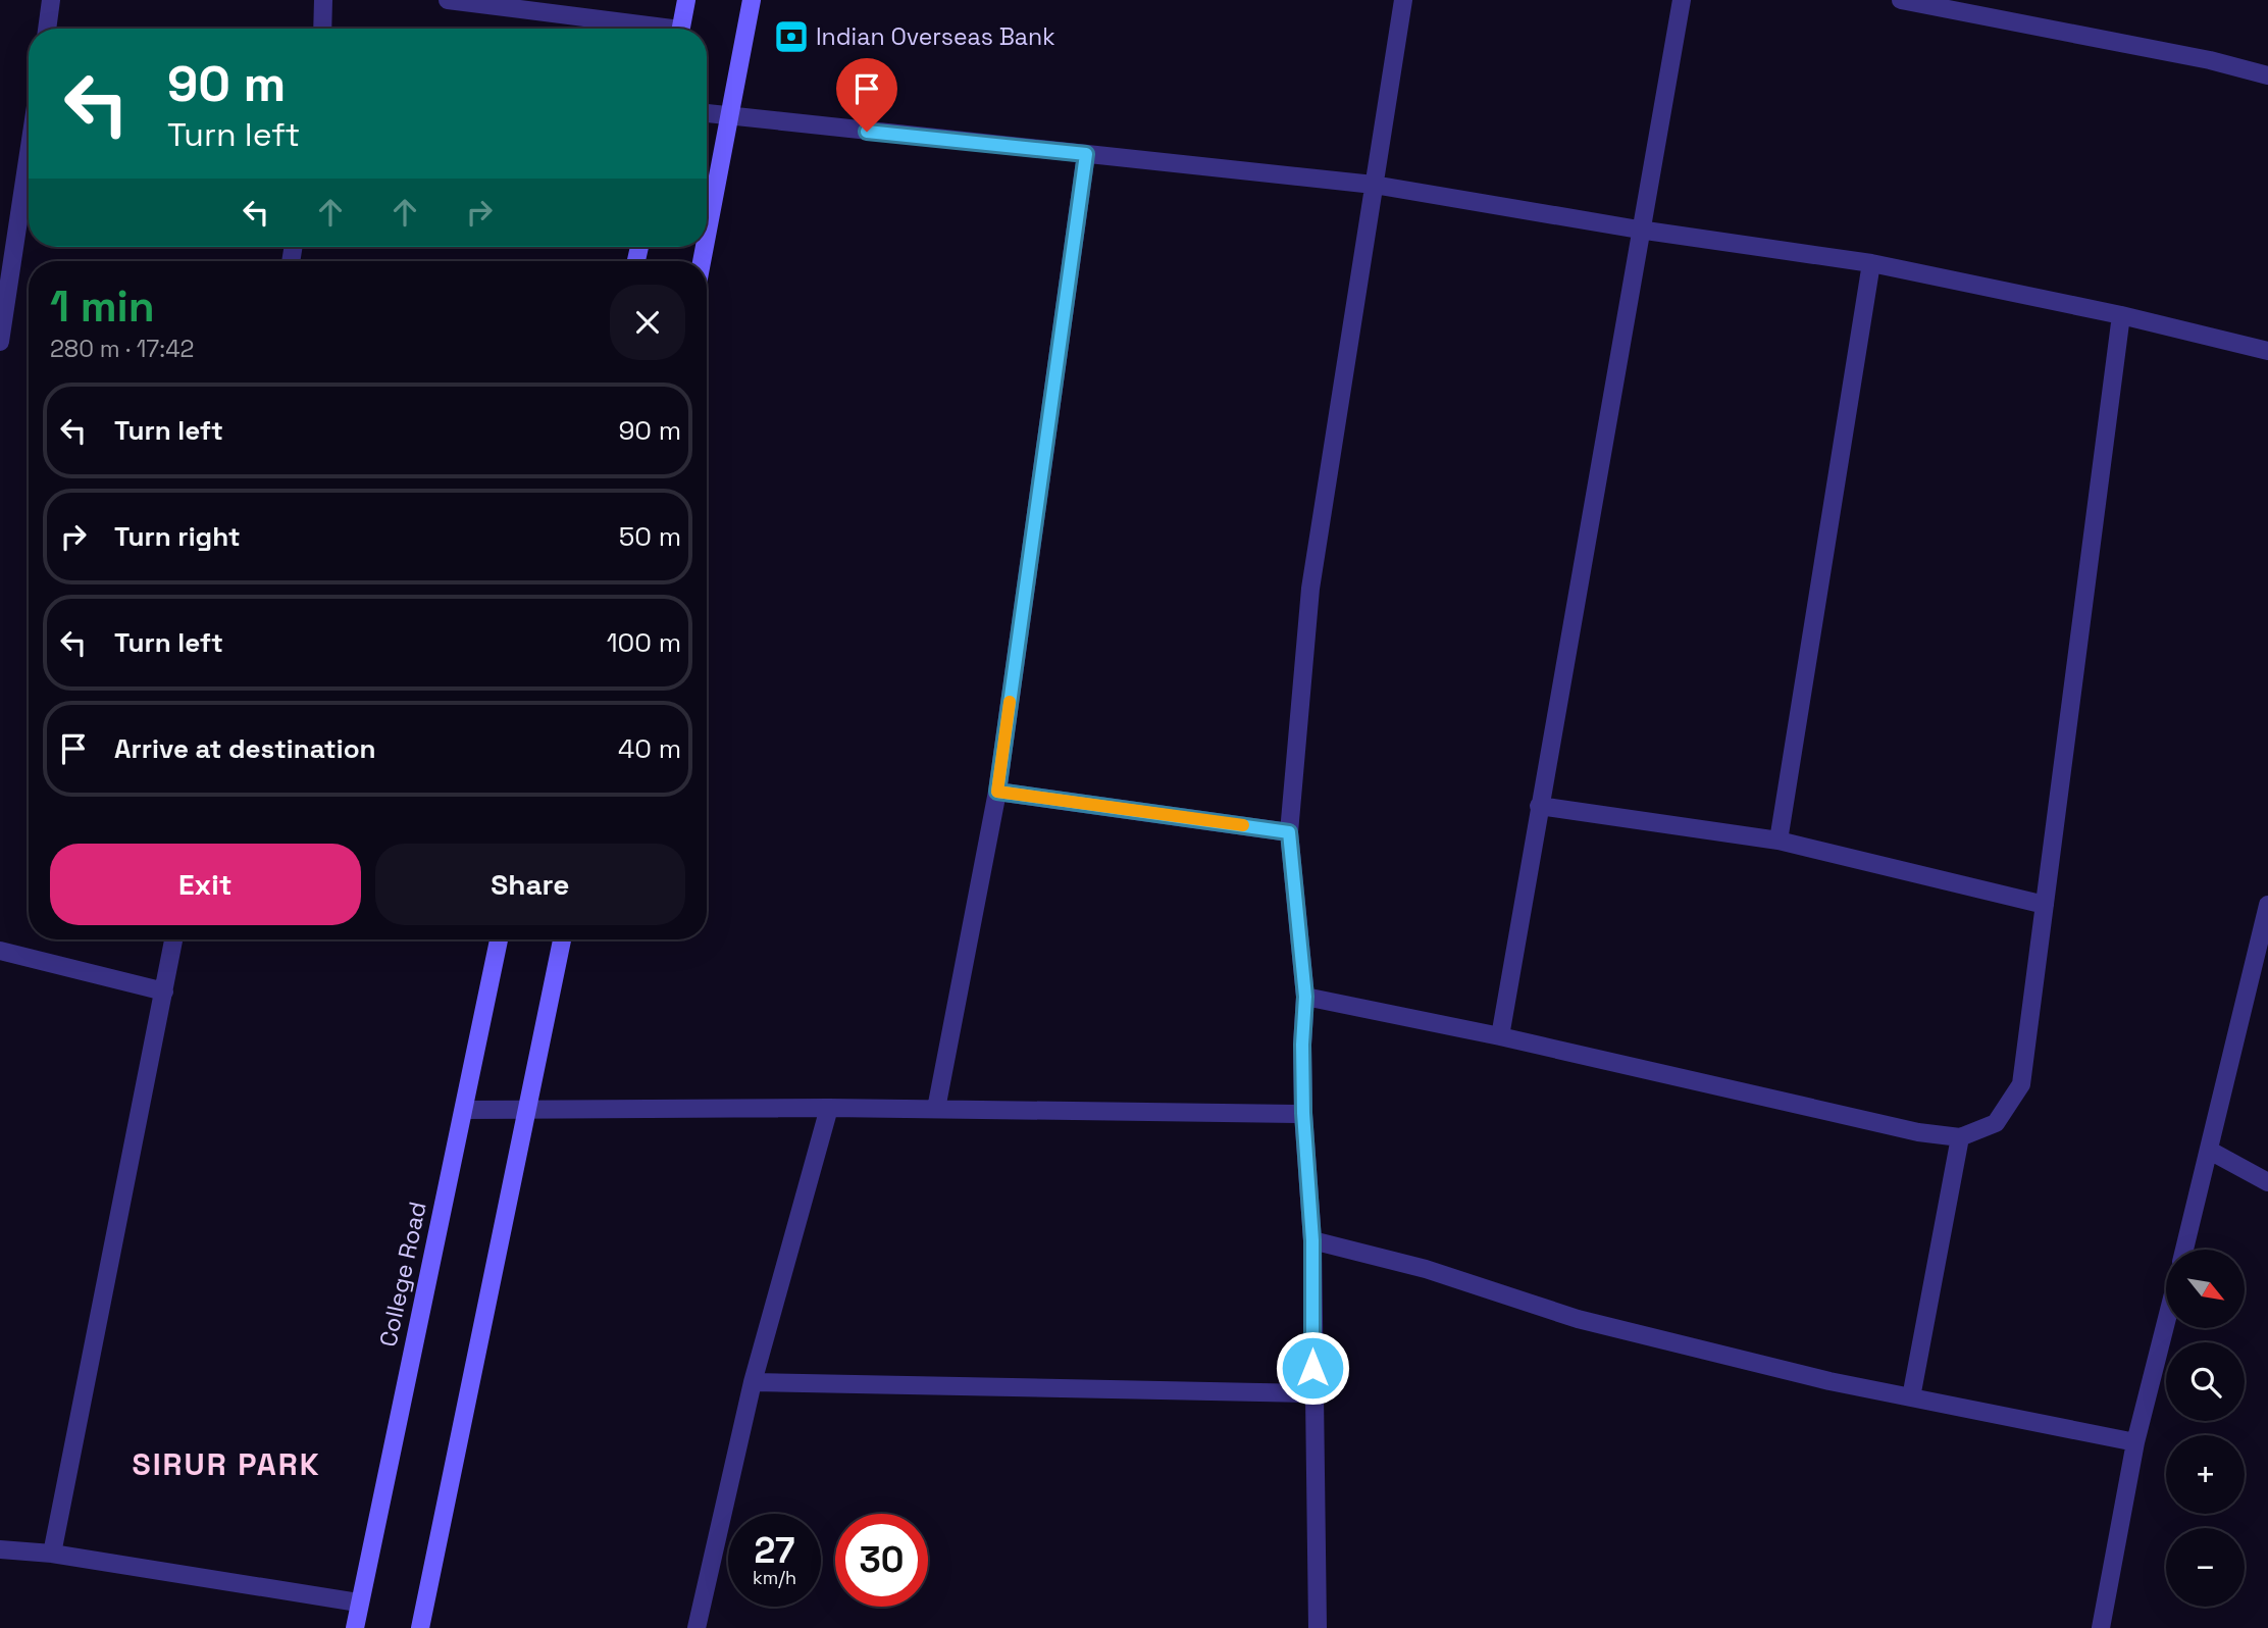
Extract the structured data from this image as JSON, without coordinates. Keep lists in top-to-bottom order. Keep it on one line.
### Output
{"streets":{"main road":["College Road"]},"districts":["SIRUR PARK"],"places":{"bank":["Indian Overseas Bank"]},"north":"bottom right","page":{"turn":["90 m","Turn left"],"heading":["1 min","280 m · 17:42"],"list":[{"name":"Turn left","value":"90 m"},{"name":"Turn right","value":"50 m"},{"name":"Turn left","value":"100 m"},{"name":"Arrive at destination","value":"40 m"}],"buttons":["Exit","Share"],"map_buttons":["+","−"],"speed":"27 km/h","limit":"30"}}
